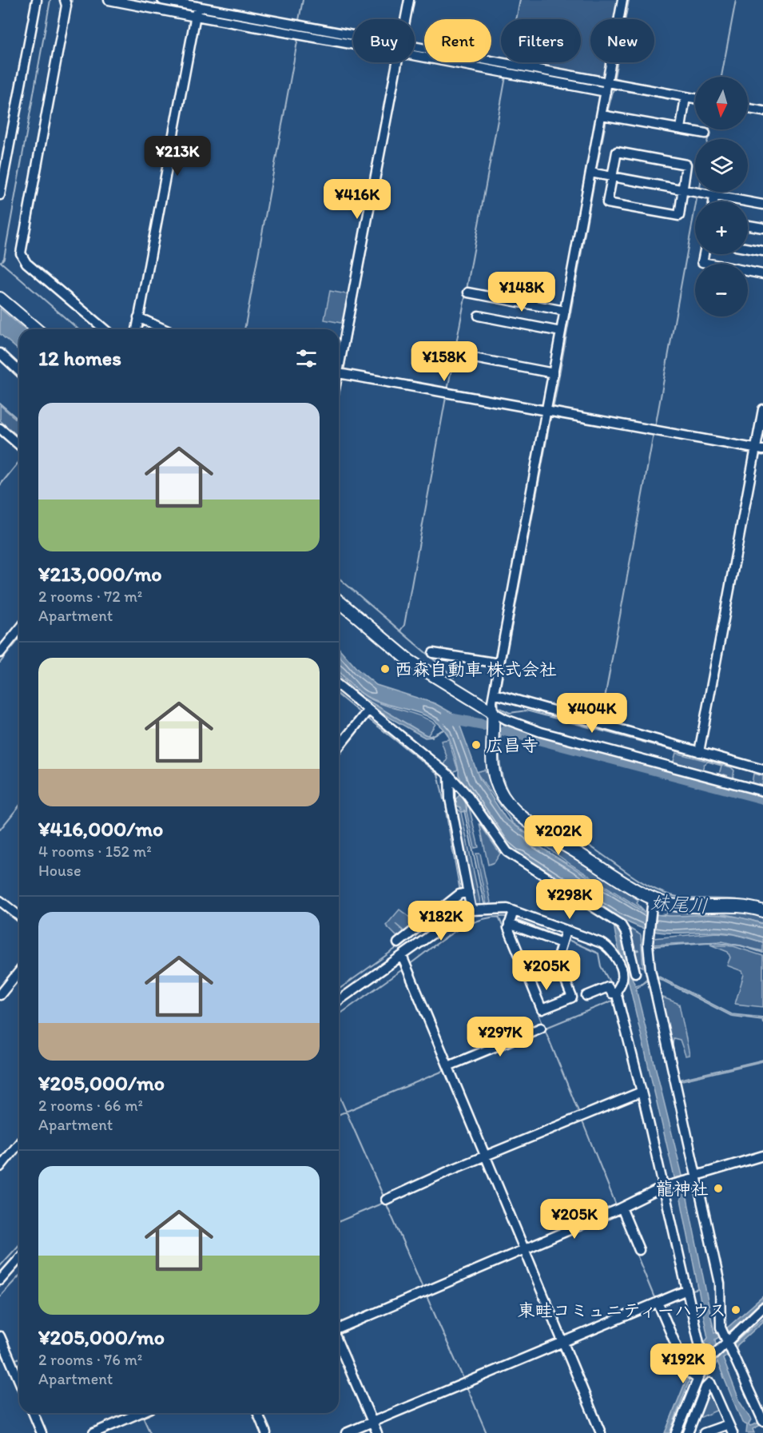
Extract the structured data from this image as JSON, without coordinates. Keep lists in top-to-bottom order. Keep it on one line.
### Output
{"water":["妹尾川"],"places":["西森自動車 株式会社","広昌寺","龍神社","東畦コミュニティーハウス"],"north":"bottom","page":{"chip":["Buy","Rent","Filters","New"],"map_buttons":["+","−"],"price":["¥213K","¥416K","¥148K","¥158K","¥404K","¥202K","¥298K","¥182K","¥205K","¥297K","¥205K","¥192K"],"heading":"12 homes","list":[{"name":"¥213,000/mo","note":"2 rooms · 72 m² · Apartment"},{"name":"¥416,000/mo","note":"4 rooms · 152 m² · House"},{"name":"¥205,000/mo","note":"2 rooms · 66 m² · Apartment"},{"name":"¥205,000/mo","note":"2 rooms · 76 m² · Apartment"}]}}
